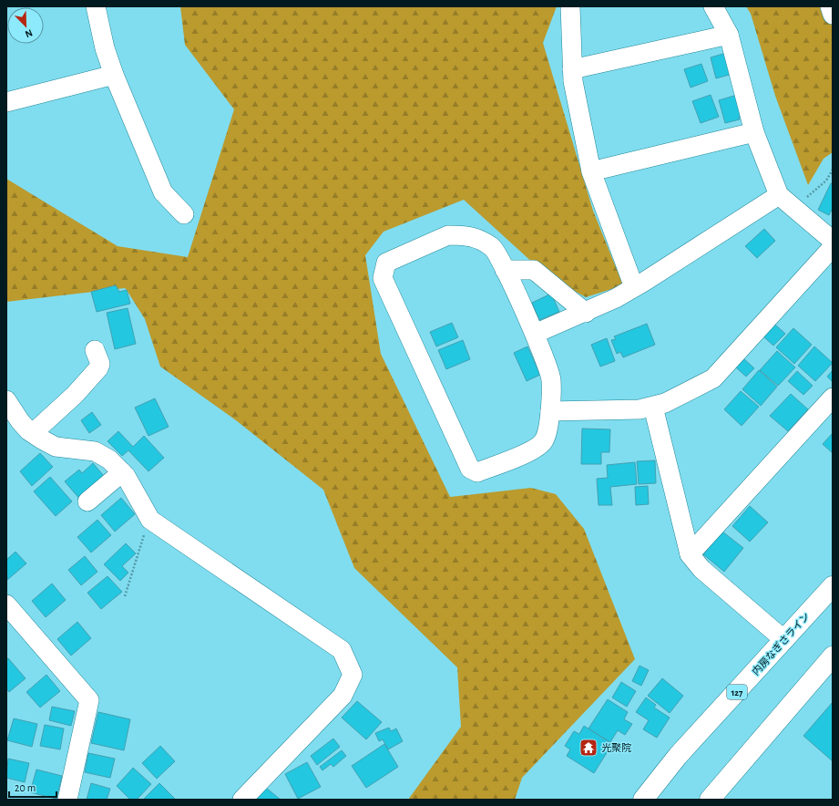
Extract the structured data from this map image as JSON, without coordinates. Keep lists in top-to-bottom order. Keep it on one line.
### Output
{"streets":{"highway":["内房なぎさライン","127"]},"places":{"temple":["光聚院"]},"scale_bar":"20 m","north":"bottom right"}
